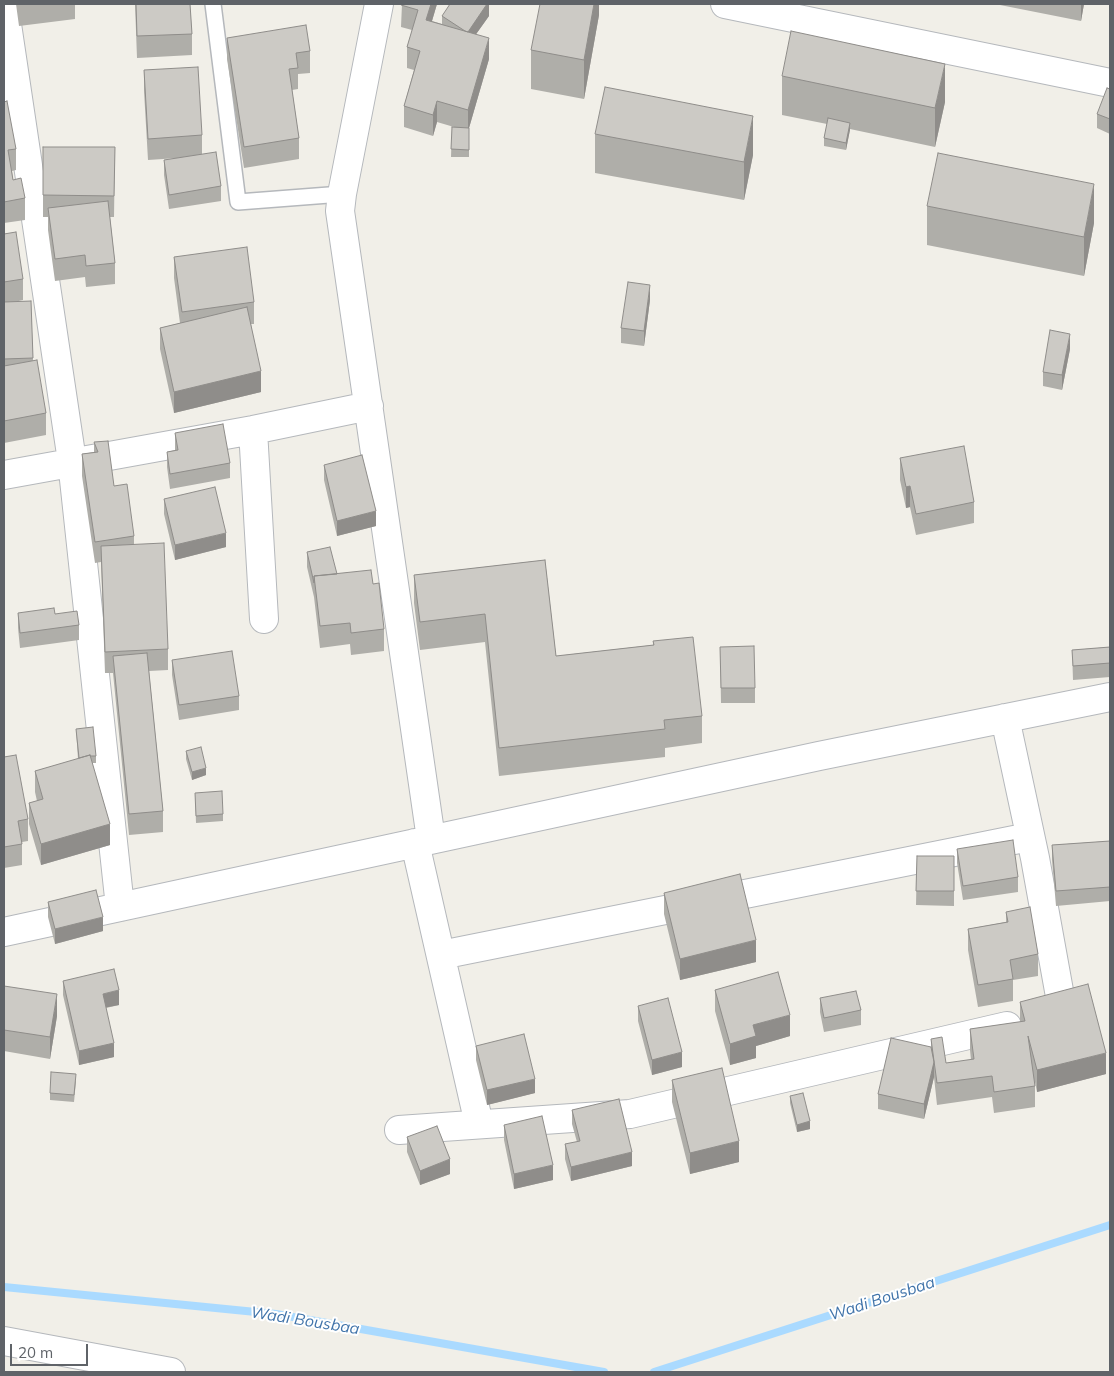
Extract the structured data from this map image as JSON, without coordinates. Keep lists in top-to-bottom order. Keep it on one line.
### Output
{"water":["Wadi Bousbaa"],"scale_bar":"20 m"}
